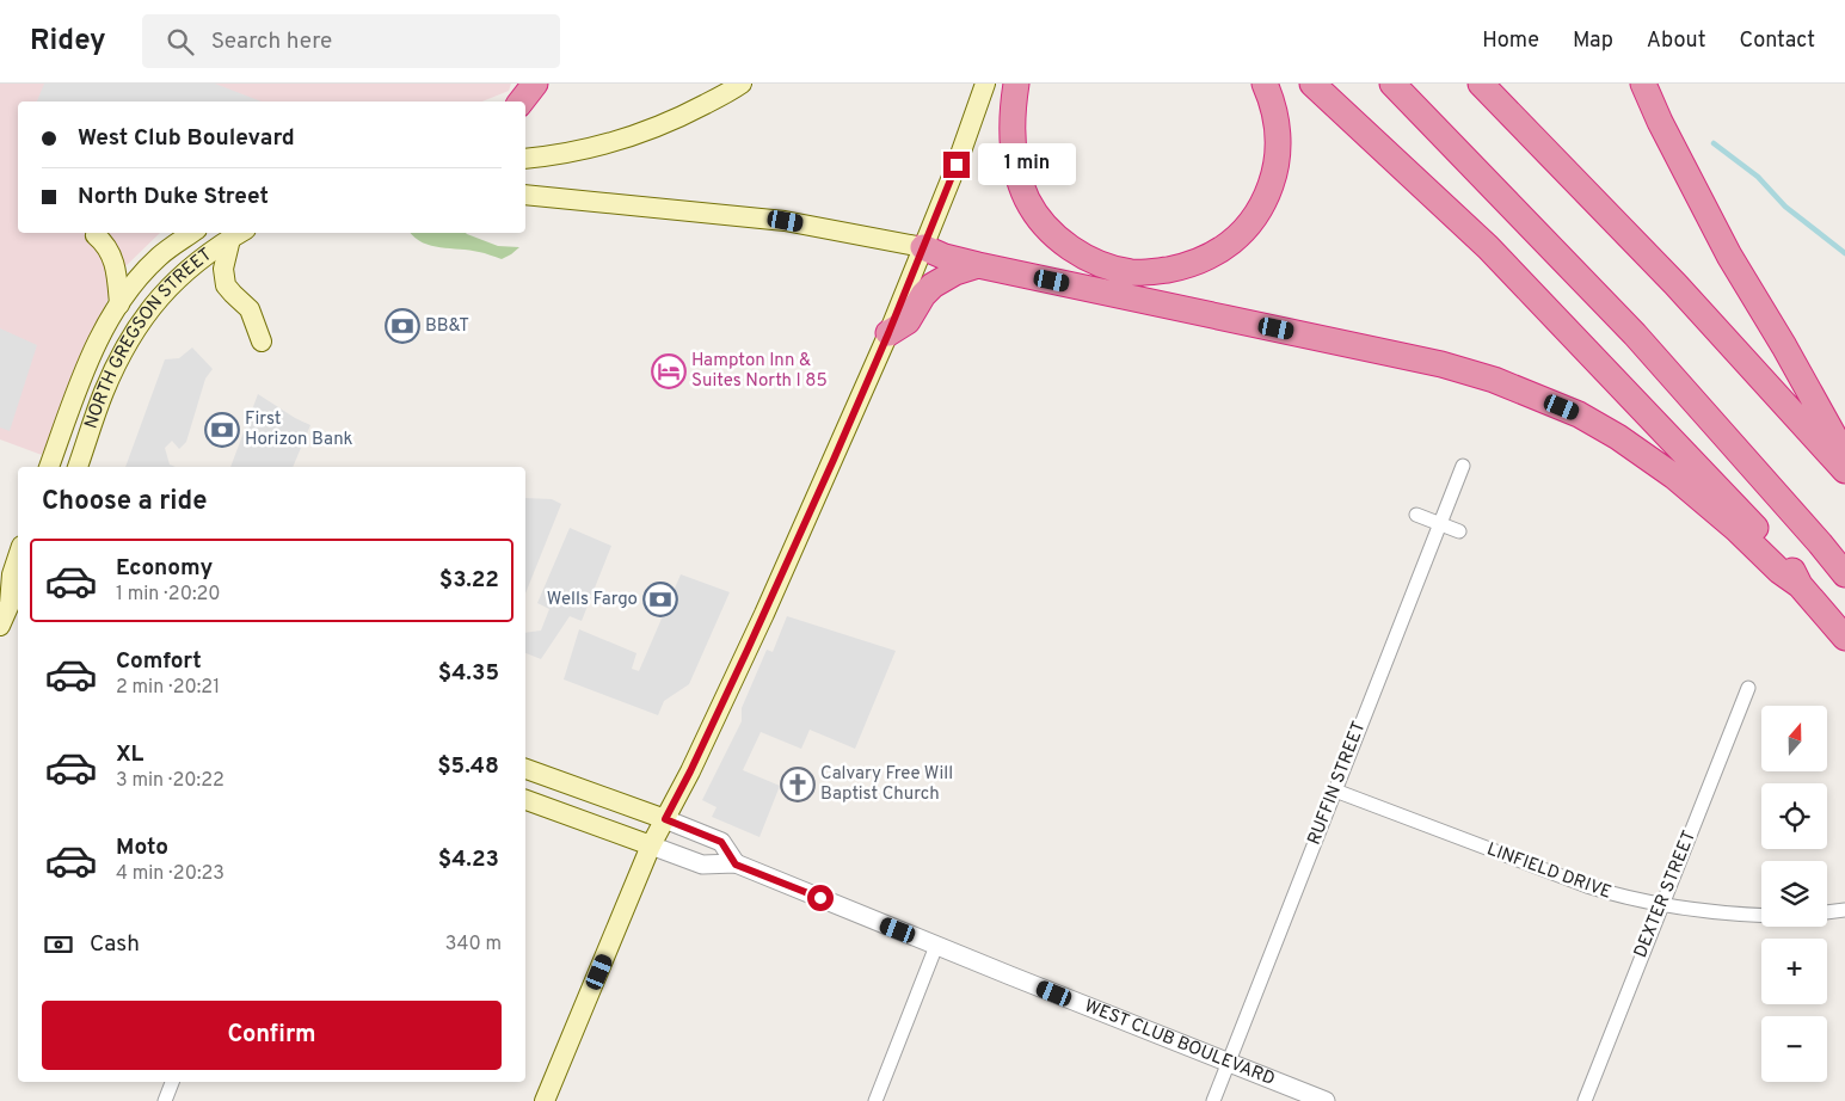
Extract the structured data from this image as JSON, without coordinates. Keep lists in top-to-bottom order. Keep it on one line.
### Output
{"streets":{"main road":["NORTH GREGSON STREET","WEST CLUB BOULEVARD"],"street":["RUFFIN STREET","LINFIELD DRIVE","DEXTER STREET"]},"crossings":[["RUFFIN STREET","LINFIELD DRIVE"],["RUFFIN STREET","WEST CLUB BOULEVARD"],["LINFIELD DRIVE","DEXTER STREET"]],"places":{"bank":["BB&T","First Horizon Bank","Wells Fargo"],"hotel":["Hampton Inn & Suites North I 85"],"church":["Calvary Free Will Baptist Church"]},"north":"top","page":{"header":"Ridey","search":"Search here","nav":["Home","Map","About","Contact"],"banner":["West Club Boulevard","North Duke Street"],"bubble":"1 min","heading":"Choose a ride","list":[{"name":"Economy","note":"1 min · 20:20","value":"$3.22"},{"name":"Comfort","note":"2 min · 20:21","value":"$4.35"},{"name":"XL","note":"3 min · 20:22","value":"$5.48"},{"name":"Moto","note":"4 min · 20:23","value":"$4.23"}],"map_buttons":["+","−"],"pay":["Cash","340 m"],"buttons":"Confirm"}}
